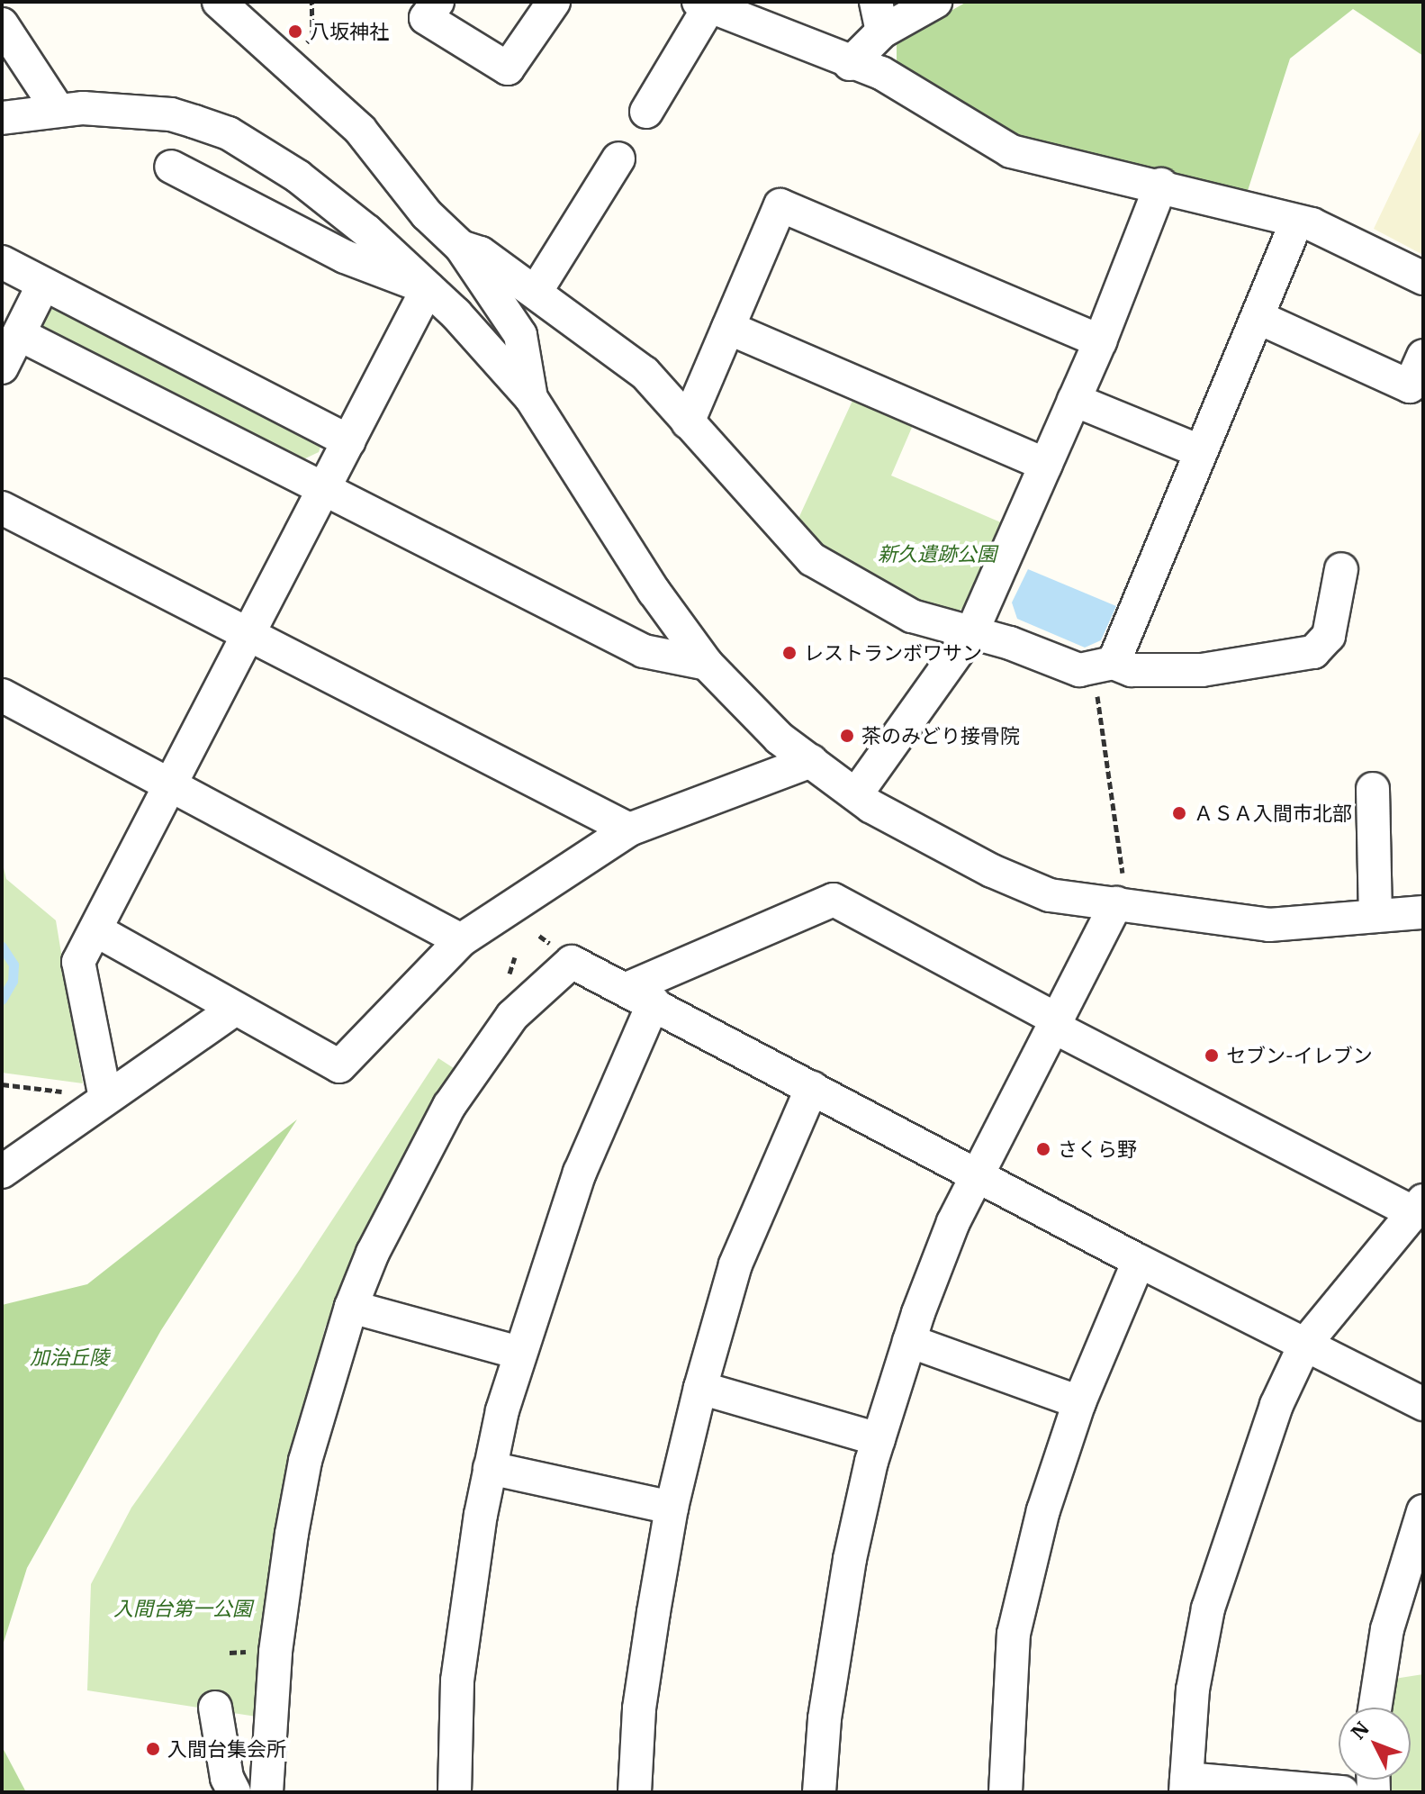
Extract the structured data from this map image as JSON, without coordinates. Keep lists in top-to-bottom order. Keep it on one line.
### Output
{"parks":["新久遺跡公園","加治丘陵","入間台第一公園"],"places":["八坂神社","レストランボワサン","茶のみどり接骨院","ＡＳＡ入間市北部","セブン-イレブン","さくら野","入間台集会所"],"north":"top left"}
